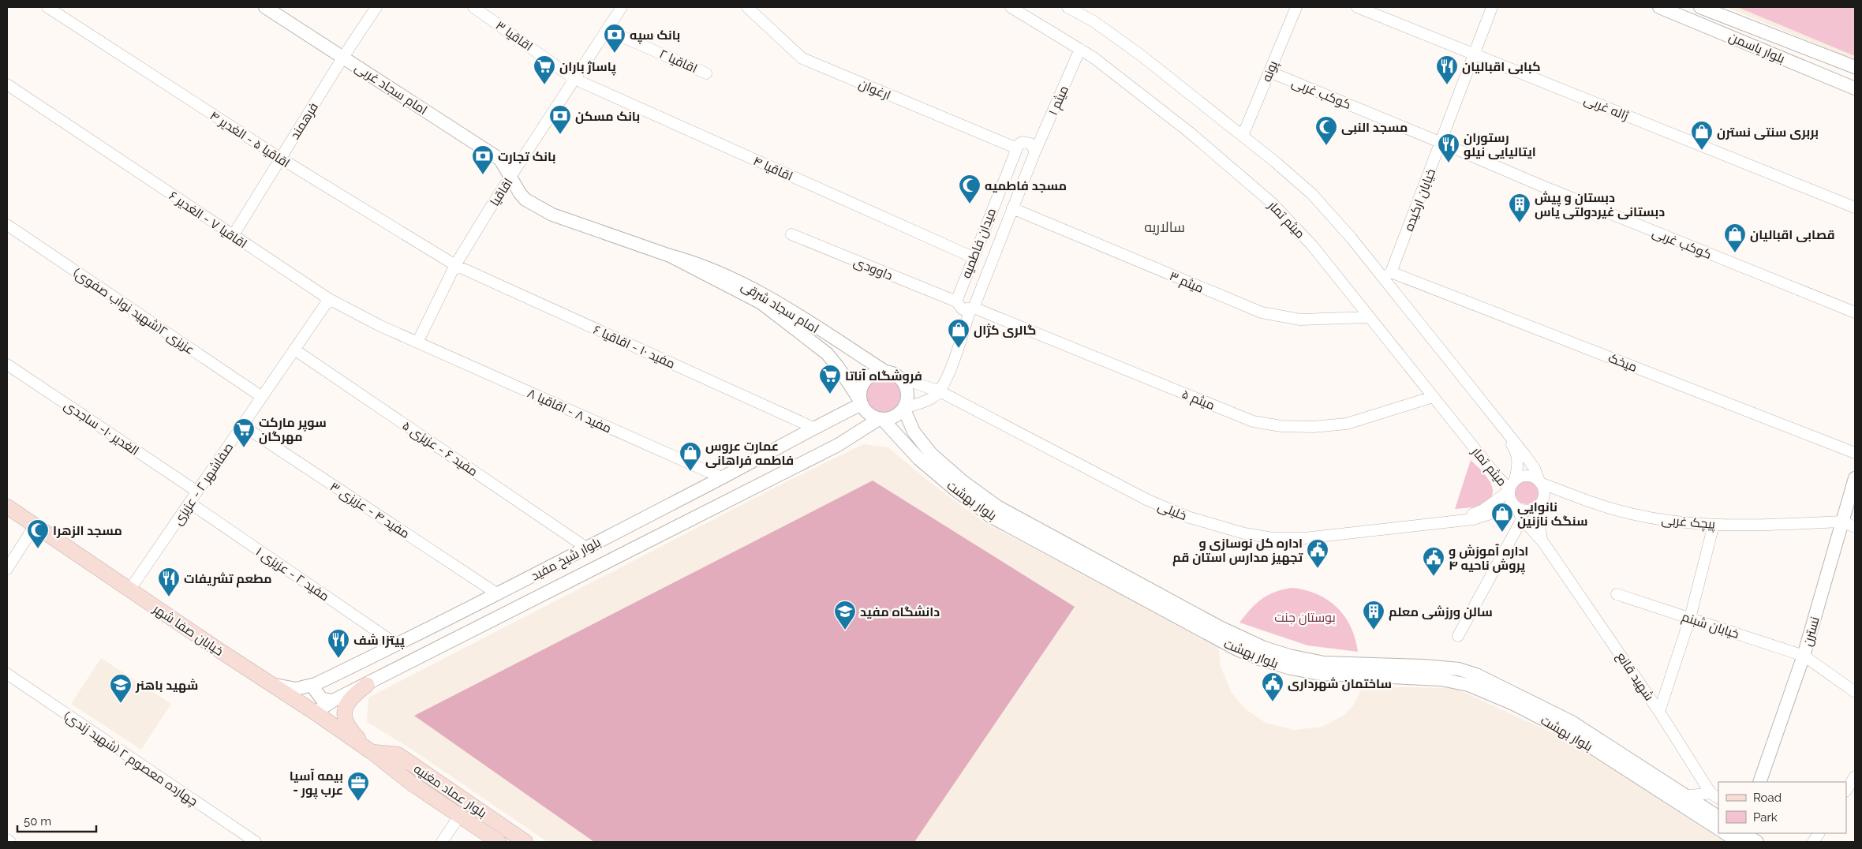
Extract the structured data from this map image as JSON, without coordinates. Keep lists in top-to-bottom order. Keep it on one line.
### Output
{"streets":{"main road":["خیابان صفا شهر","بلوار عماد مغنیه"],"street":["اقاقیا ۳","بلوار یاسمن","اقاقیا ۲","پونه","امام سجاد غربی","ارغوان","کوکب غربی","میثم ۱","ژاله غربی","فرهمند","اقاقیا ۵ - الغدیر ۴","اقاقیا ۴","اقاقیا","خیابان ارکیده","اقاقیا ۷ - الغدیر ۶","میثم تمار","میدان فاطمیه","داوودی","میثم ۳","امام سجاد شرقی","عزیزی ۲(شهید نواب صفوی)","مفید ۱۰ - اقاقیا ۶","میخک","میثم ۵","مفید ۸ - اقاقیا ۸","الغدیر ۱۰- ساجدی","مفید ۶ - عزیزی ۵","صفاشهر ۲ - عزیزی","بلوار بهشت","مفید ۴ - عزیزی ۳","خلیلی","پیچک غربی","بلوار شیخ مفید","مفید ۲ - عزیزی ۱","خیابان شبنم","نسترن","شهید قانع","چهارده معصوم ۲ (شهید زندی)"]},"crossings":[["اقاقیا ۳","اقاقیا ۴"],["اقاقیا ۳","اقاقیا"],["اقاقیا ۲","اقاقیا"],["پونه","کوکب غربی"],["امام سجاد غربی","فرهمند"],["امام سجاد غربی","اقاقیا"],["امام سجاد غربی","امام سجاد شرقی"],["ارغوان","میدان فاطمیه"],["کوکب غربی","خیابان ارکیده"],["میثم ۱","میثم تمار"],["میثم ۱","میدان فاطمیه"],["ژاله غربی","خیابان ارکیده"],["فرهمند","اقاقیا ۵ - الغدیر ۴"],["فرهمند","اقاقیا ۷ - الغدیر ۶"],["اقاقیا ۵ - الغدیر ۴","اقاقیا"],["اقاقیا ۵ - الغدیر ۴","مفید ۱۰ - اقاقیا ۶"],["اقاقیا ۴","اقاقیا"],["اقاقیا ۴","میدان فاطمیه"],["اقاقیا","اقاقیا ۷ - الغدیر ۶"],["اقاقیا","امام سجاد شرقی"],["اقاقیا","مفید ۱۰ - اقاقیا ۶"],["اقاقیا","مفید ۸ - اقاقیا ۸"],["خیابان ارکیده","میخک"],["اقاقیا ۷ - الغدیر ۶","مفید ۸ - اقاقیا ۸"],["اقاقیا ۷ - الغدیر ۶","صفاشهر ۲ - عزیزی"],["میثم تمار","میثم ۳"],["میثم تمار","میثم ۵"],["میثم تمار","پیچک غربی"],["میدان فاطمیه","داوودی"],["میدان فاطمیه","میثم ۳"],["میدان فاطمیه","میثم ۵"],["میدان فاطمیه","خلیلی"],["امام سجاد شرقی","بلوار بهشت"],["امام سجاد شرقی","خلیلی"],["امام سجاد شرقی","بلوار شیخ مفید"],["عزیزی ۲(شهید نواب صفوی)","صفاشهر ۲ - عزیزی"],["مفید ۱۰ - اقاقیا ۶","بلوار شیخ مفید"],["مفید ۸ - اقاقیا ۸","بلوار شیخ مفید"],["الغدیر ۱۰- ساجدی","صفاشهر ۲ - عزیزی"],["مفید ۶ - عزیزی ۵","صفاشهر ۲ - عزیزی"],["مفید ۶ - عزیزی ۵","بلوار شیخ مفید"],["صفاشهر ۲ - عزیزی","مفید ۴ - عزیزی ۳"],["صفاشهر ۲ - عزیزی","مفید ۲ - عزیزی ۱"],["صفاشهر ۲ - عزیزی","خیابان صفا شهر"],["بلوار بهشت","خلیلی"],["بلوار بهشت","بلوار شیخ مفید"],["بلوار بهشت","شهید قانع"],["مفید ۴ - عزیزی ۳","بلوار شیخ مفید"],["خلیلی","بلوار شیخ مفید"],["پیچک غربی","نسترن"],["بلوار شیخ مفید","مفید ۲ - عزیزی ۱"],["بلوار شیخ مفید","خیابان صفا شهر"],["خیابان شبنم","نسترن"],["خیابان صفا شهر","بلوار عماد مغنیه"]],"districts":["سالاریه"],"parks":["بوستان جنت"],"places":{"bank":["بانک سپه","بانک مسکن","بانک تجارت"],"supermarket":["پاساژ باران","فروشگاه آناتا","سوپر مارکت مهرگان"],"restaurant":["کبابی اقبالیان","رستوران ایتالیایی نیلو","مطعم تشريفات","پیتزا شف"],"mosque":["مسجد النبی","مسجد فاطمیه","مسجد الزهرا"],"shop":["بربری سنتی نسترن","قصابی اقبالیان","گالری کژال","عمارت عروس فاطمه فراهانی","نانوایی سنگک نازنین"],"building":["دبستان و پیش دبستانی غیردولتی یاس","سالن ورزشی معلم"],"public building":["اداره کل نوسازی و تجهیز مدارس استان قم","اداره آموزش و پروش ناحیه ۴","ساختمان شهرداری"],"school or university":["دانشگاه مفید","شهید باهنر"],"office":["بیمه آسیا - عرب پور"]},"legend":["Road","Park"],"scale_bar":"50 m"}
